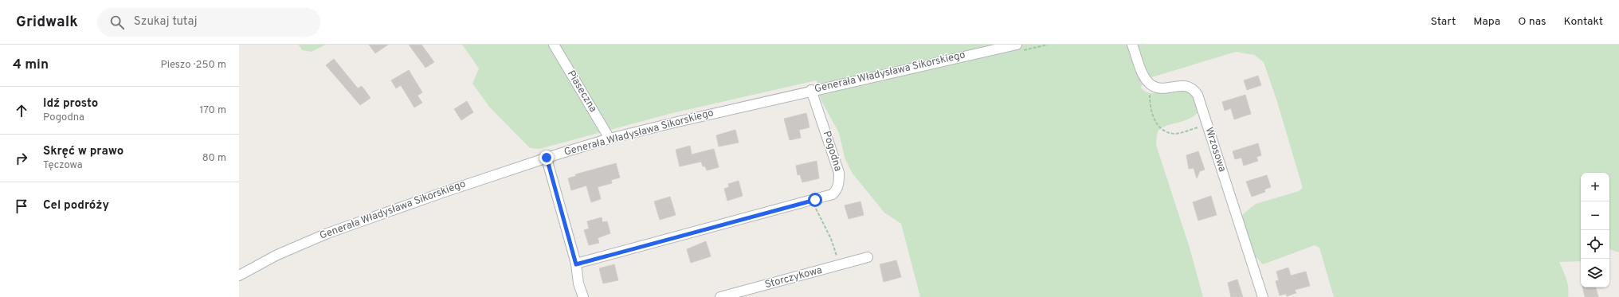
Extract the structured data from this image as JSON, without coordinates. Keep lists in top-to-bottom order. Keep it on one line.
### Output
{"streets":{"street":["Generała Władysława Sikorskiego","Piaseczna","Wrzosowa","Pogodna","Storczykowa"]},"crossings":[["Generała Władysława Sikorskiego","Piaseczna"],["Generała Władysława Sikorskiego","Pogodna"]],"page":{"header":"Gridwalk","search":"Szukaj tutaj","nav":["Start","Mapa","O nas","Kontakt"],"heading":["4 min","Pieszo · 250 m"],"list":[["Idź prosto","Pogodna","170 m"],["Skręć w prawo","Tęczowa","80 m"],"Cel podróży"],"map_buttons":["+","−"]}}
